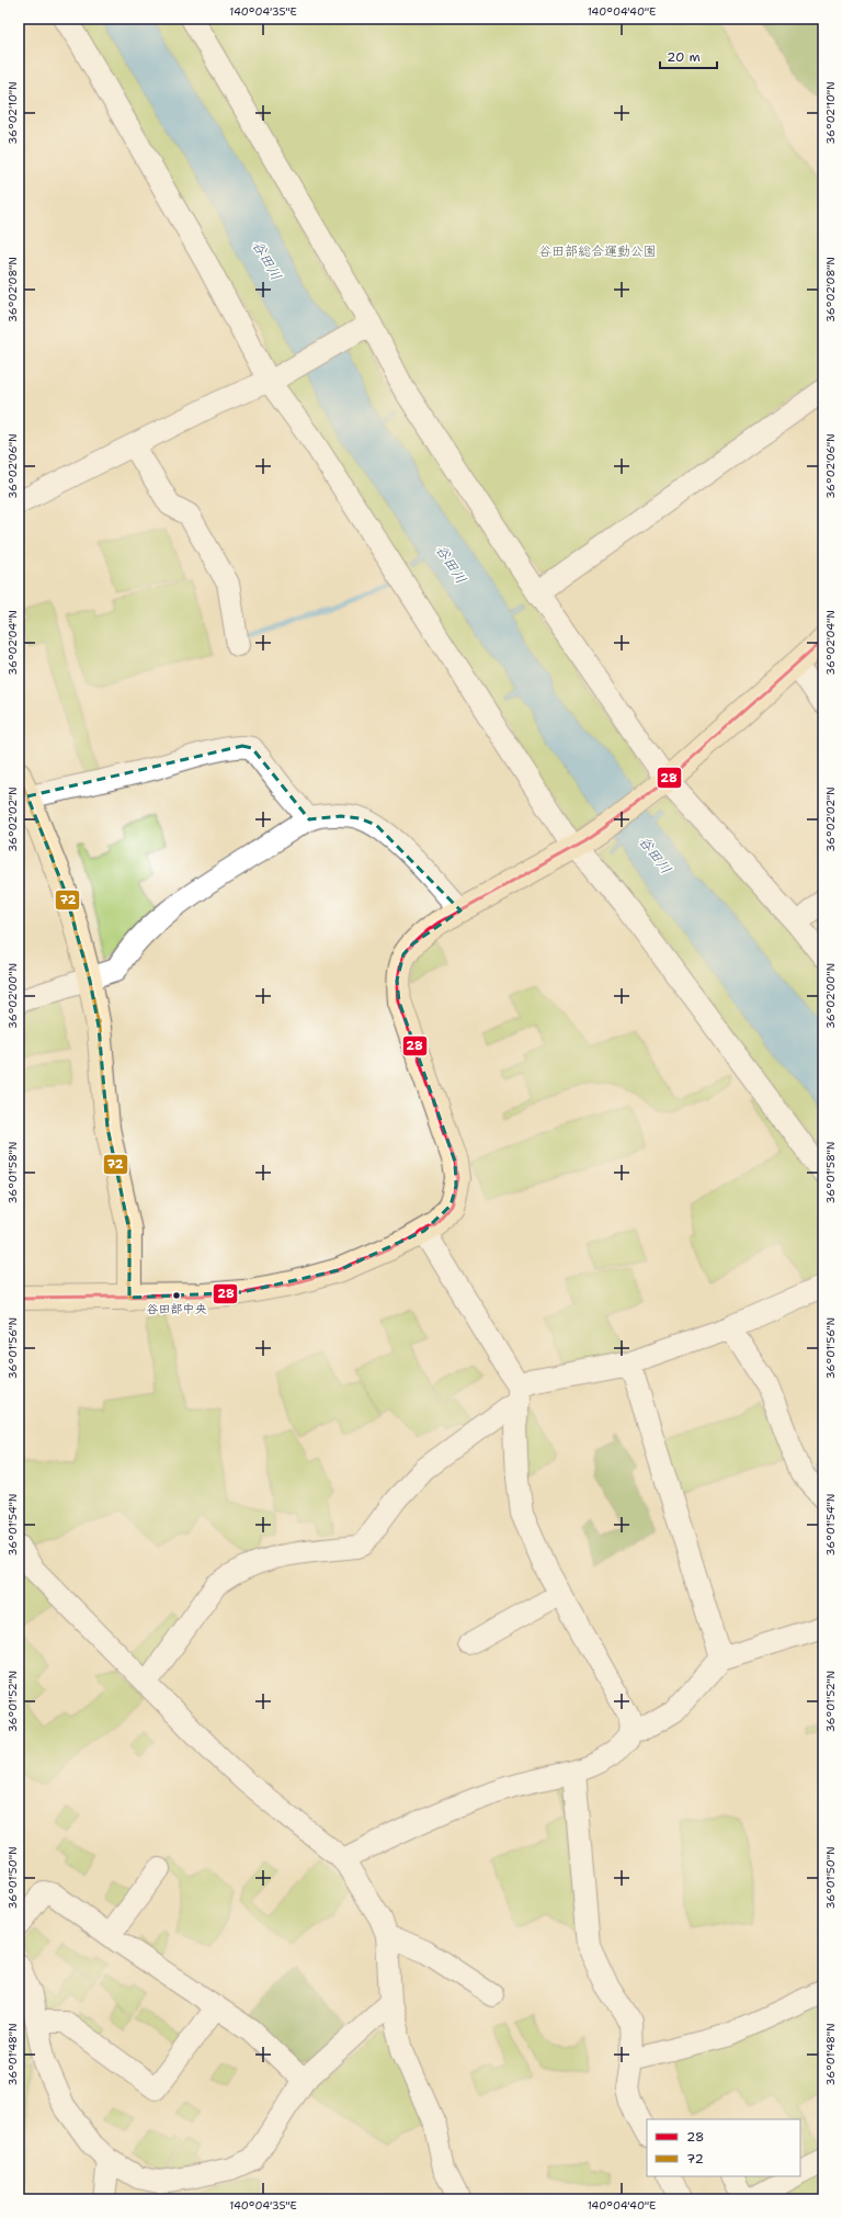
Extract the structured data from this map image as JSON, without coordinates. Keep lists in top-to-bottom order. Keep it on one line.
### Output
{"water":["谷田川"],"parks":["谷田部総合運動公園"],"places":["谷田部中央"],"lines":["transit line 28","transit line 72"],"legend":["28","72"],"scale_bar":"20 m","coordinates":["140°04'35\"E","140°04'40\"E","36°02'10\"N","36°02'08\"N","36°02'06\"N","36°02'04\"N","36°02'02\"N","36°02'00\"N","36°01'58\"N","36°01'56\"N","36°01'54\"N","36°01'52\"N","36°01'50\"N","36°01'48\"N"]}
